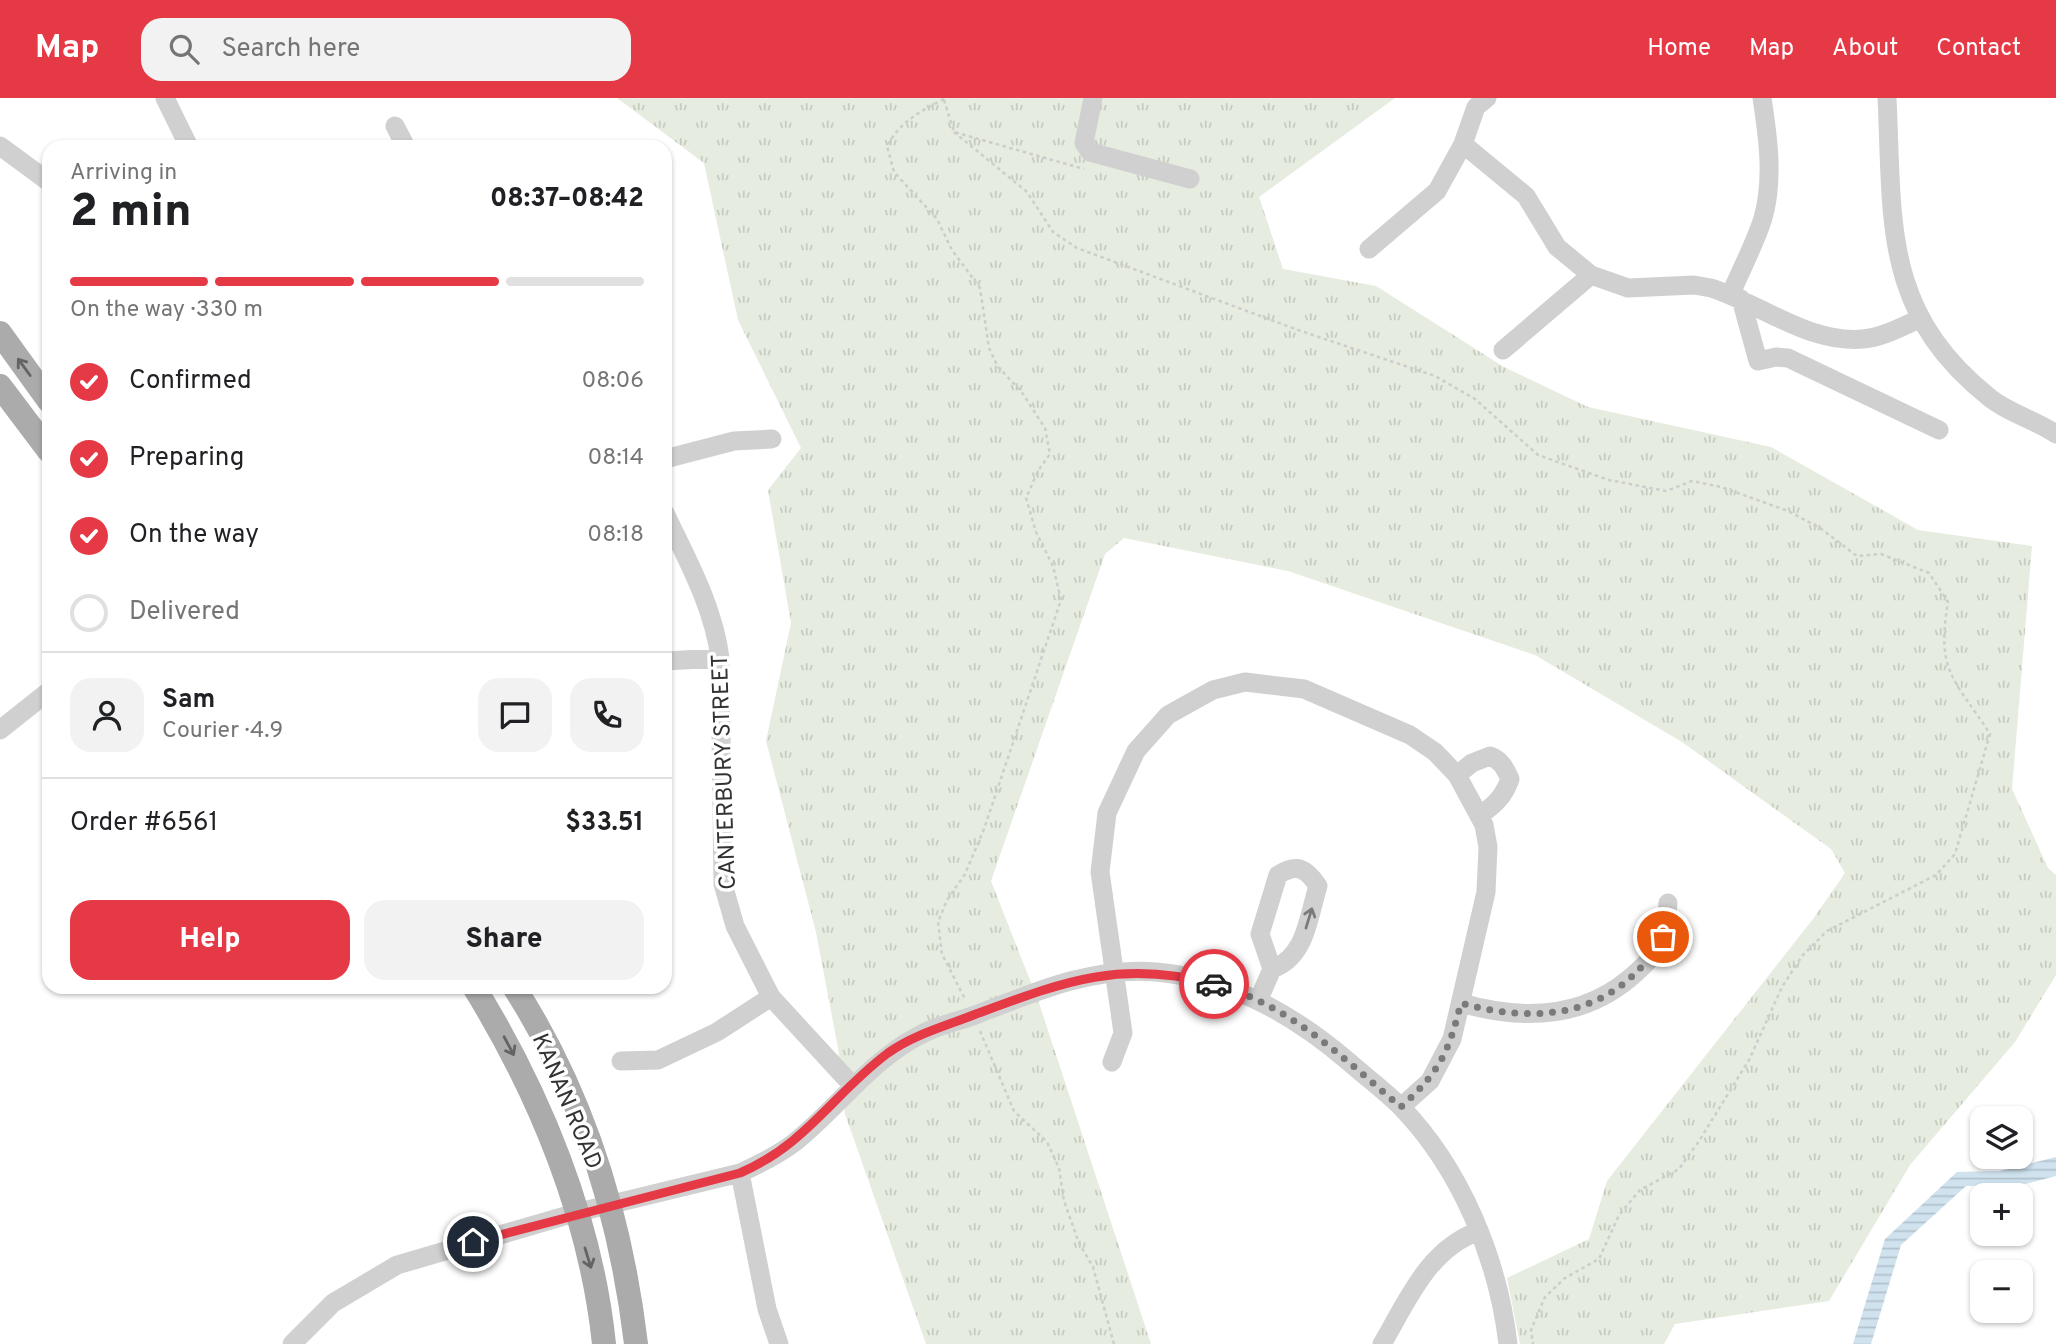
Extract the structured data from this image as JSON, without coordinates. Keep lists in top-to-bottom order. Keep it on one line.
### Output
{"streets":{"main road":["KANAN ROAD"],"street":["CANTERBURY STREET"]},"page":{"header":"Map","search":"Search here","nav":["Home","Map","About","Contact"],"heading":["2 min","Arriving in","08:37–08:42"],"panel":["Sam","Courier · 4.9","Order #6561","$33.51"],"bar":"On the way · 330 m","list":[["Confirmed","08:06"],["Preparing","08:14"],["On the way","08:18"],"Delivered"],"buttons":["Help","Share"],"map_buttons":["+","−"]}}
